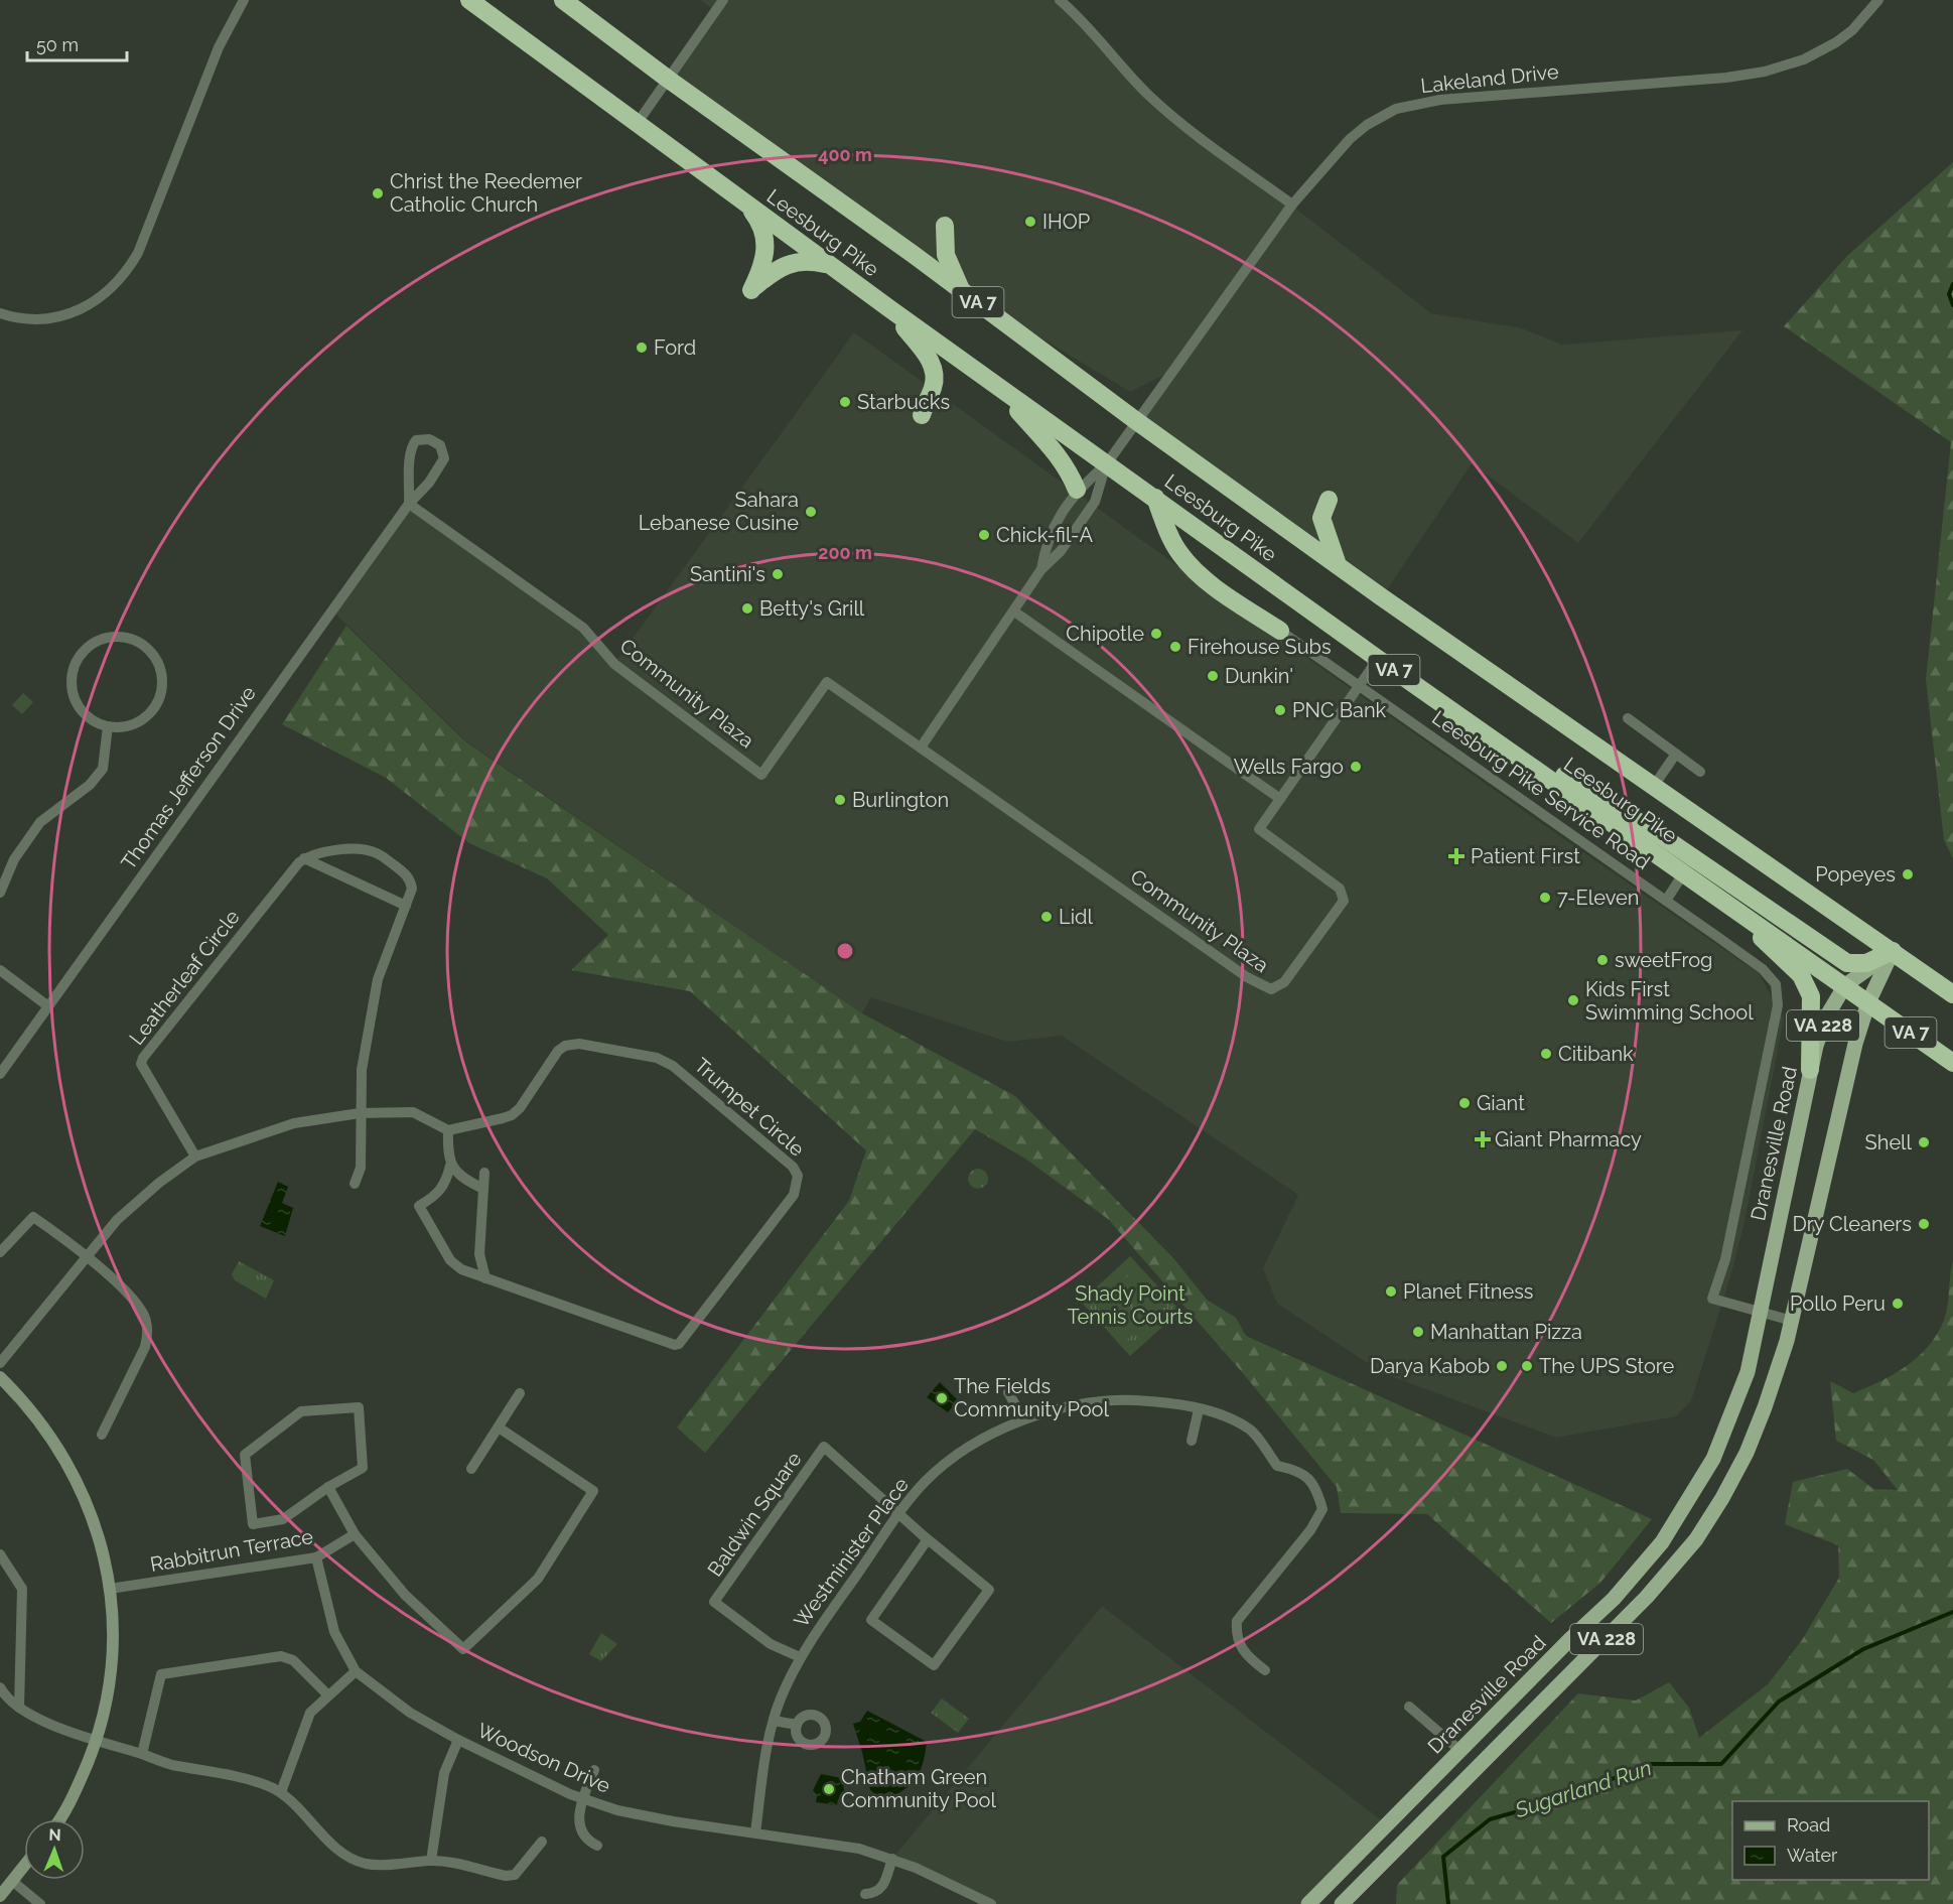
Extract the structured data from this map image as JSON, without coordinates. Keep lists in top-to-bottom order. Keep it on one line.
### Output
{"streets":{"highway":["Leesburg Pike","VA 7"],"main road":["VA 228","Dranesville Road"],"street":["Lakeland Drive","Community Plaza","Thomas Jefferson Drive","Leesburg Pike Service Road","Leatherleaf Circle","Trumpet Circle","Baldwin Square","Rabbitrun Terrace","Westminister Place","Woodson Drive"]},"crossings":[["Lakeland Drive","Leesburg Pike"],["Leesburg Pike","Community Plaza"],["Leesburg Pike","VA 228"],["Leesburg Pike","Dranesville Road"],["Community Plaza","Thomas Jefferson Drive"],["Community Plaza","Leesburg Pike Service Road"],["Leesburg Pike Service Road","Dranesville Road"],["VA 228","Dranesville Road"],["Baldwin Square","Westminister Place"],["Rabbitrun Terrace","Woodson Drive"],["Westminister Place","Woodson Drive"]],"water":["Sugarland Run"],"parks":["Shady Point Tennis Courts"],"places":{"other":["Christ the Reedemer Catholic Church","IHOP","Ford","Starbucks","Sahara Lebanese Cusine","Chick-fil-A","Santini's","Betty's Grill","Chipotle","Firehouse Subs","Dunkin'","PNC Bank","Wells Fargo","Burlington","Popeyes","7-Eleven","Lidl","sweetFrog","Kids First Swimming School","Citibank","Giant","Shell","Dry Cleaners","Planet Fitness","Pollo Peru","Manhattan Pizza","Darya Kabob","The UPS Store","The Fields Community Pool","Chatham Green Community Pool"],"health":["Patient First","Giant Pharmacy"]},"legend":["Road","Water"],"scale_bar":"50 m","north":"top","rings":["400 m","200 m"]}
